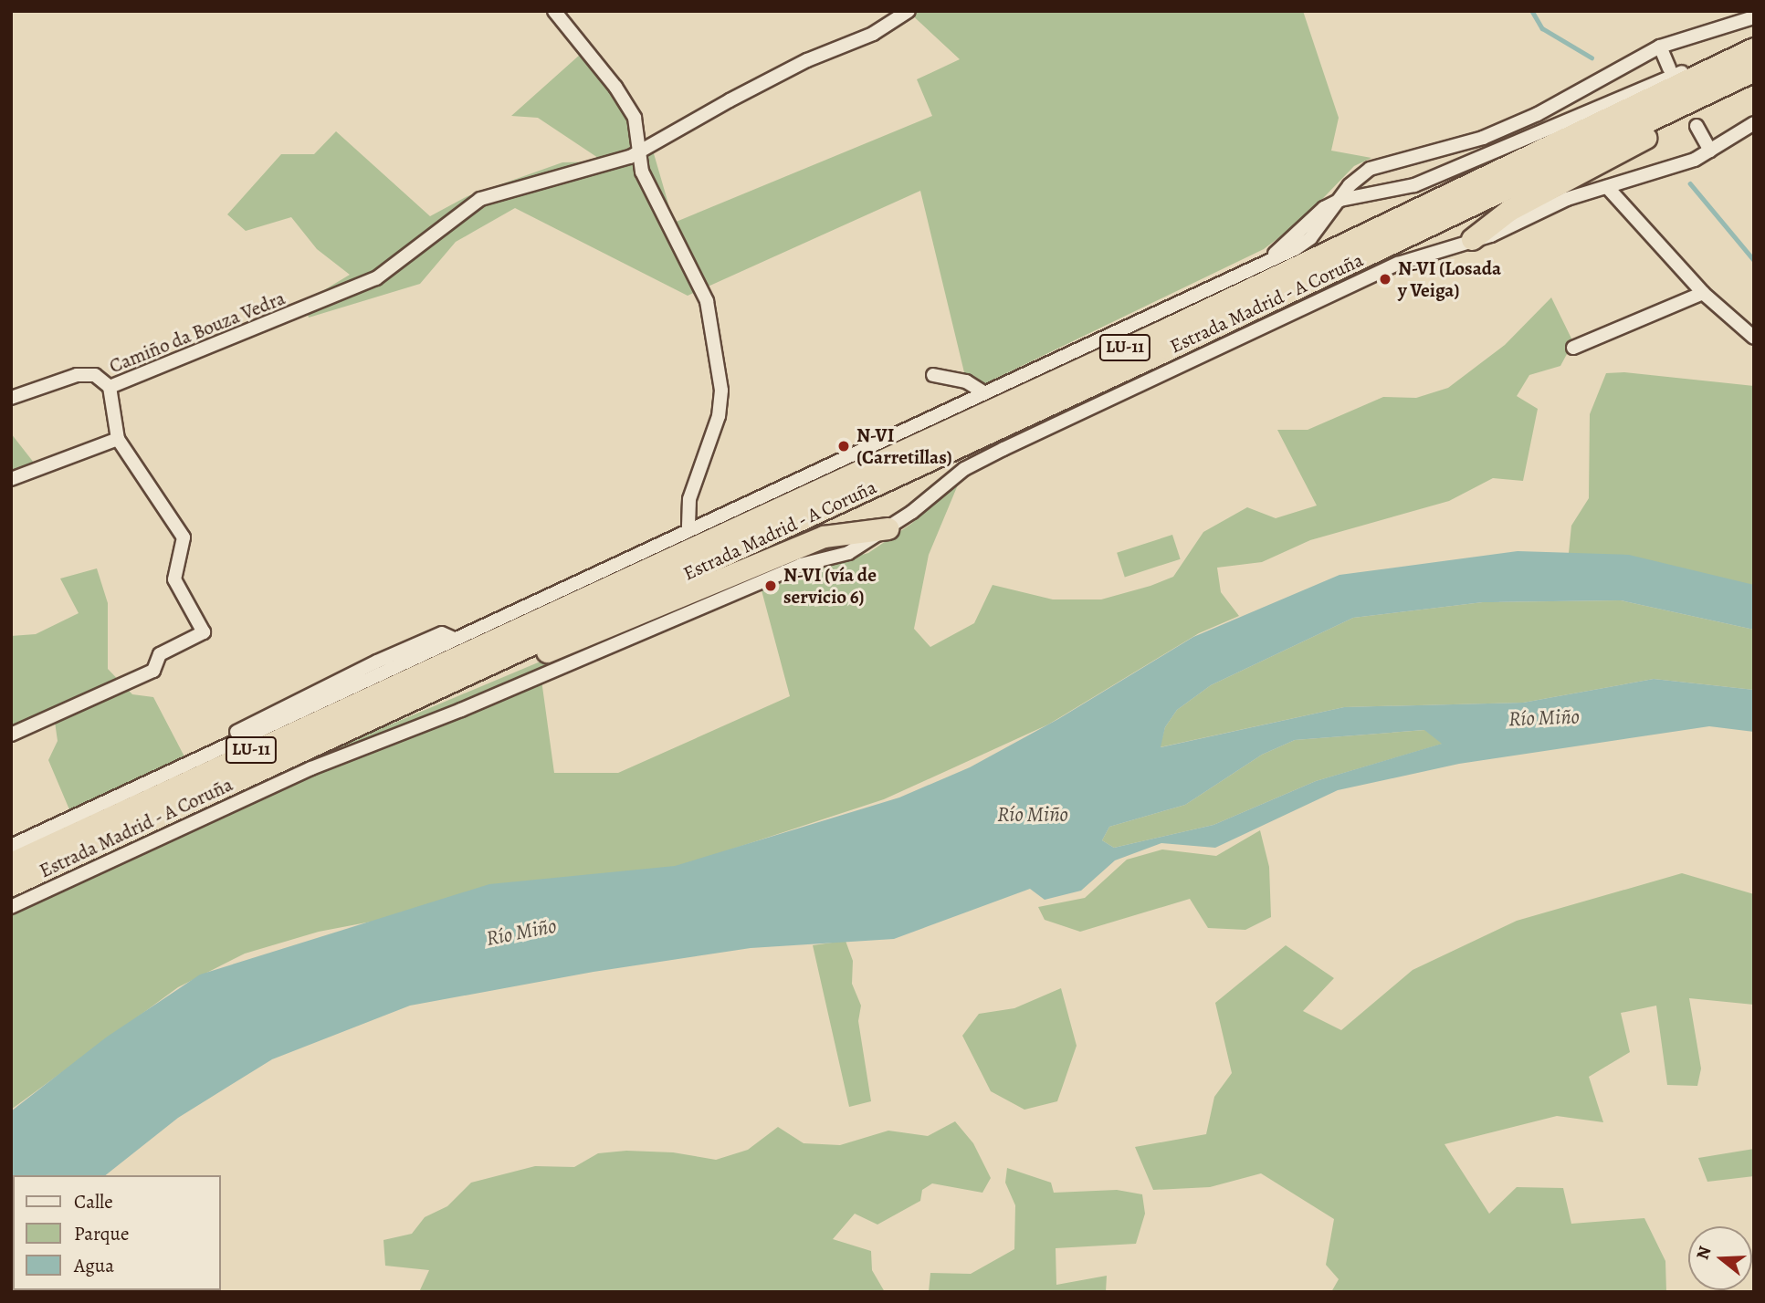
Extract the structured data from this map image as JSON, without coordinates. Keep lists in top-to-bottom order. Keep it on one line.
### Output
{"streets":{"highway":["Estrada Madrid - A Coruña","LU-11"],"street":["Camiño da Bouza Vedra"]},"water":["Río Miño"],"places":["N-VI (Losada y Veiga)","N-VI (Carretillas)","N-VI (vía de servicio 6)"],"legend":["Calle","Parque","Agua"],"north":"left"}
